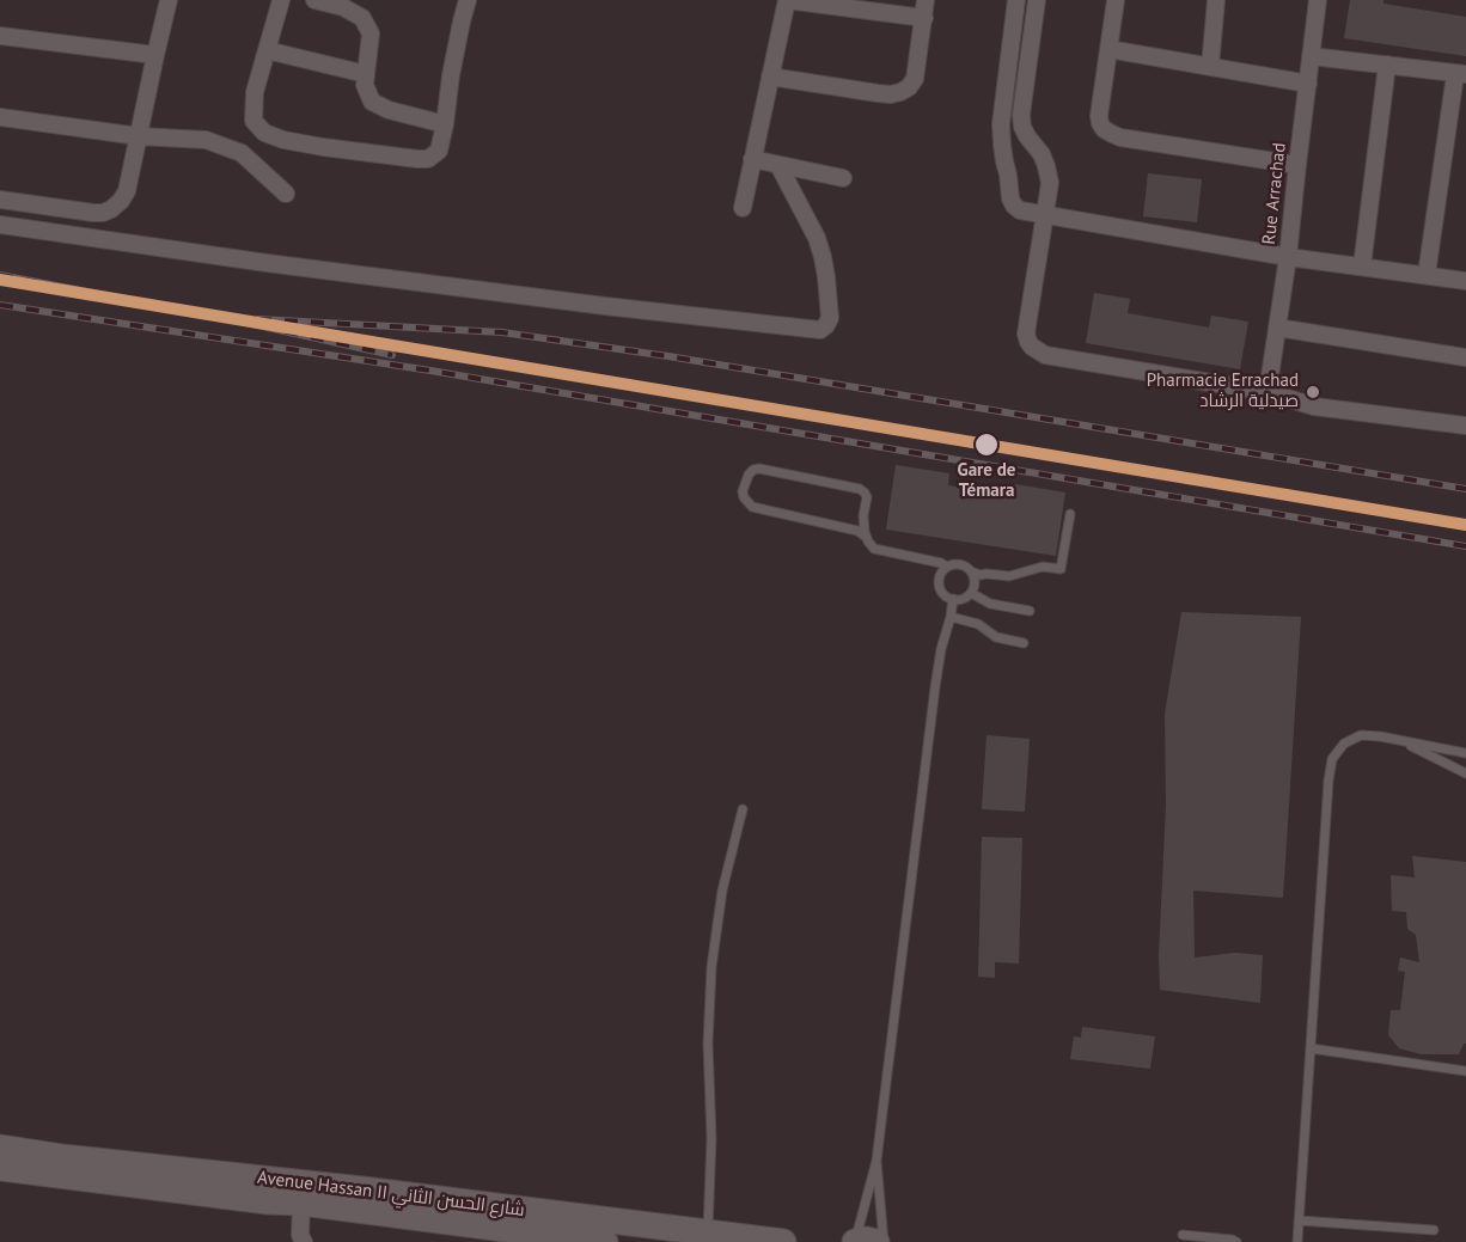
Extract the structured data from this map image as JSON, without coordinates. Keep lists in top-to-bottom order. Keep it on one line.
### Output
{"streets":{"main road":["Avenue Hassan II شارع الحسن الثاني"],"street":["Rue Arrachad"]},"places":["Pharmacie Errachad صيدلية الرشاد","Gare de Témara"]}
